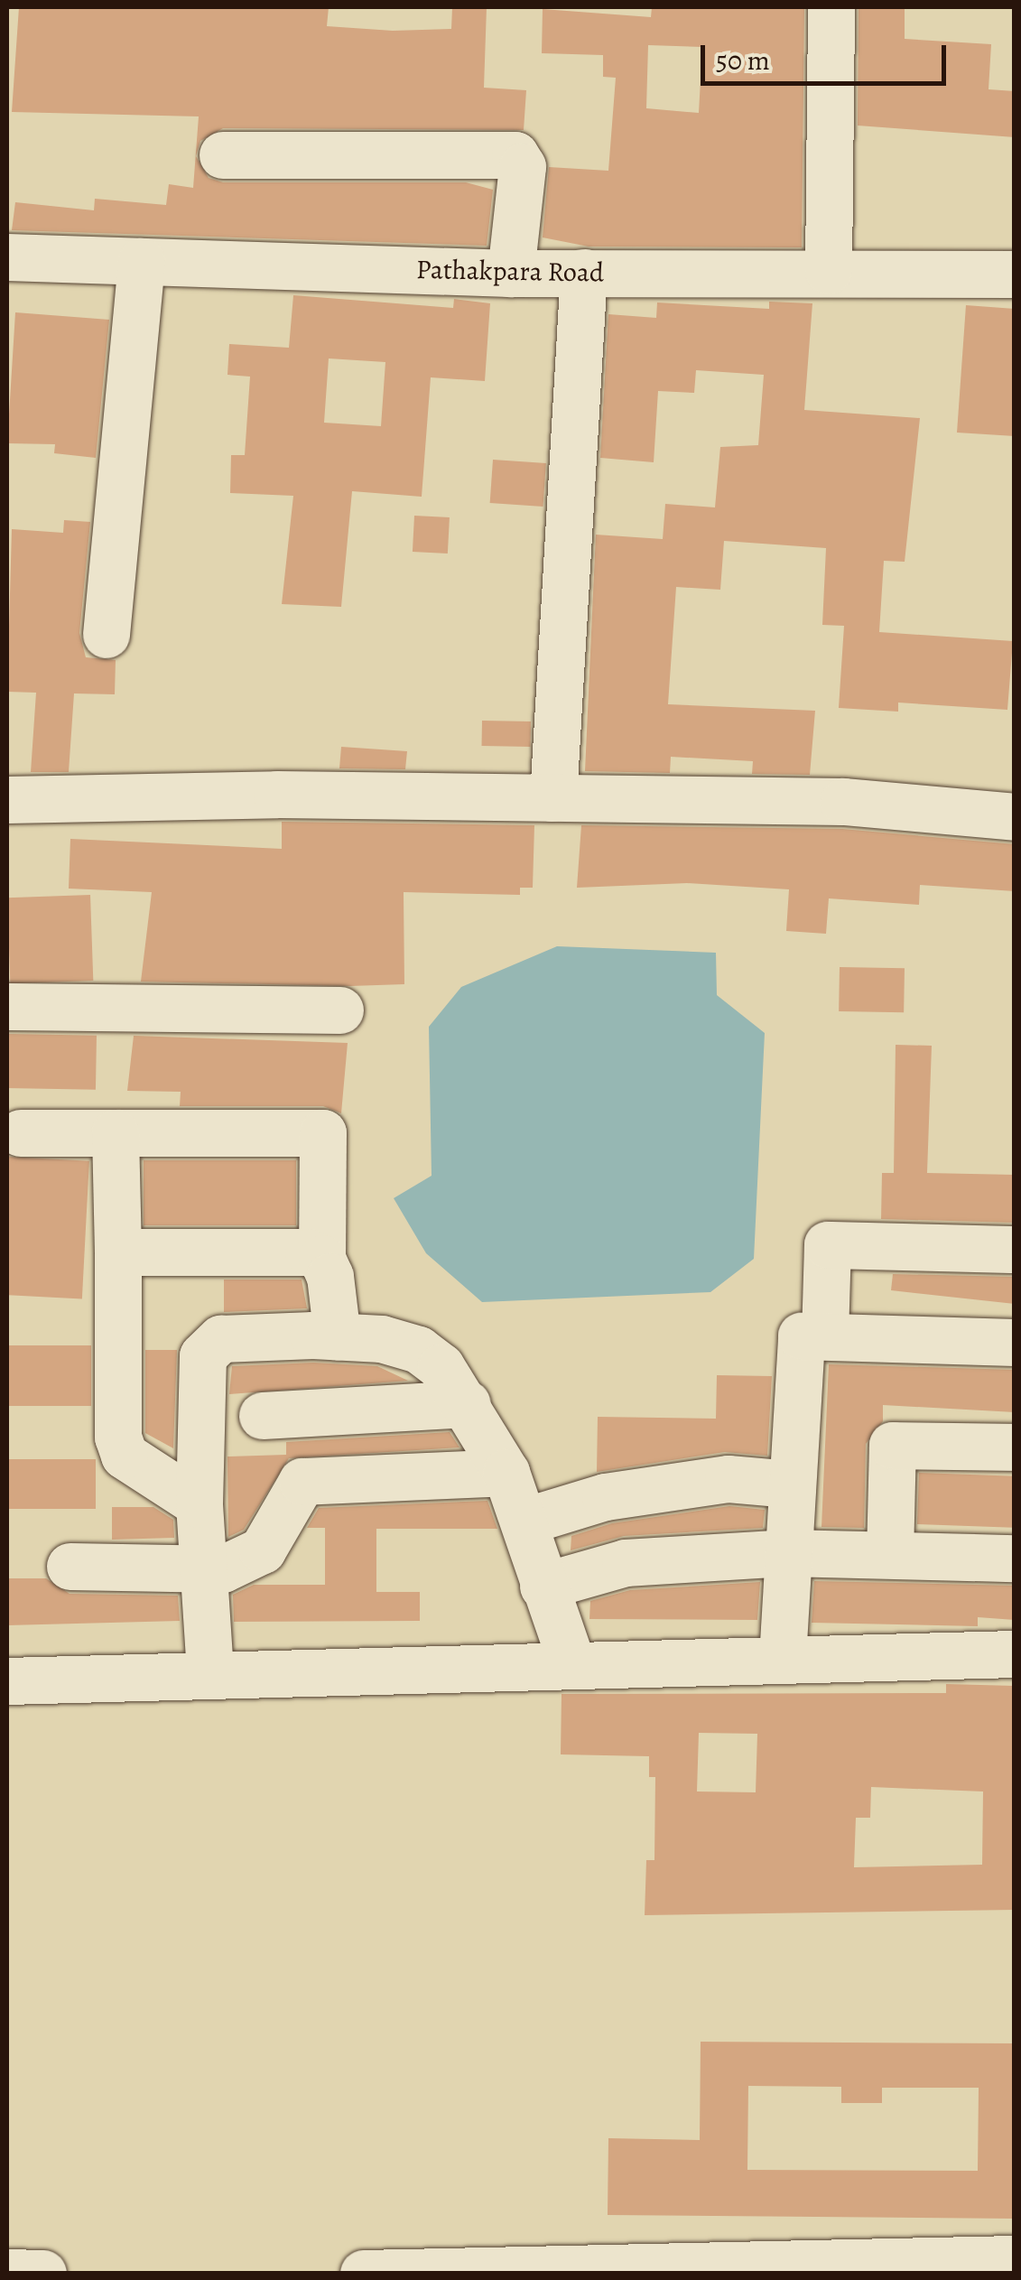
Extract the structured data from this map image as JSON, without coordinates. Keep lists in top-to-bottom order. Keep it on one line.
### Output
{"streets":{"street":["Pathakpara Road"]},"scale_bar":"50 m"}
